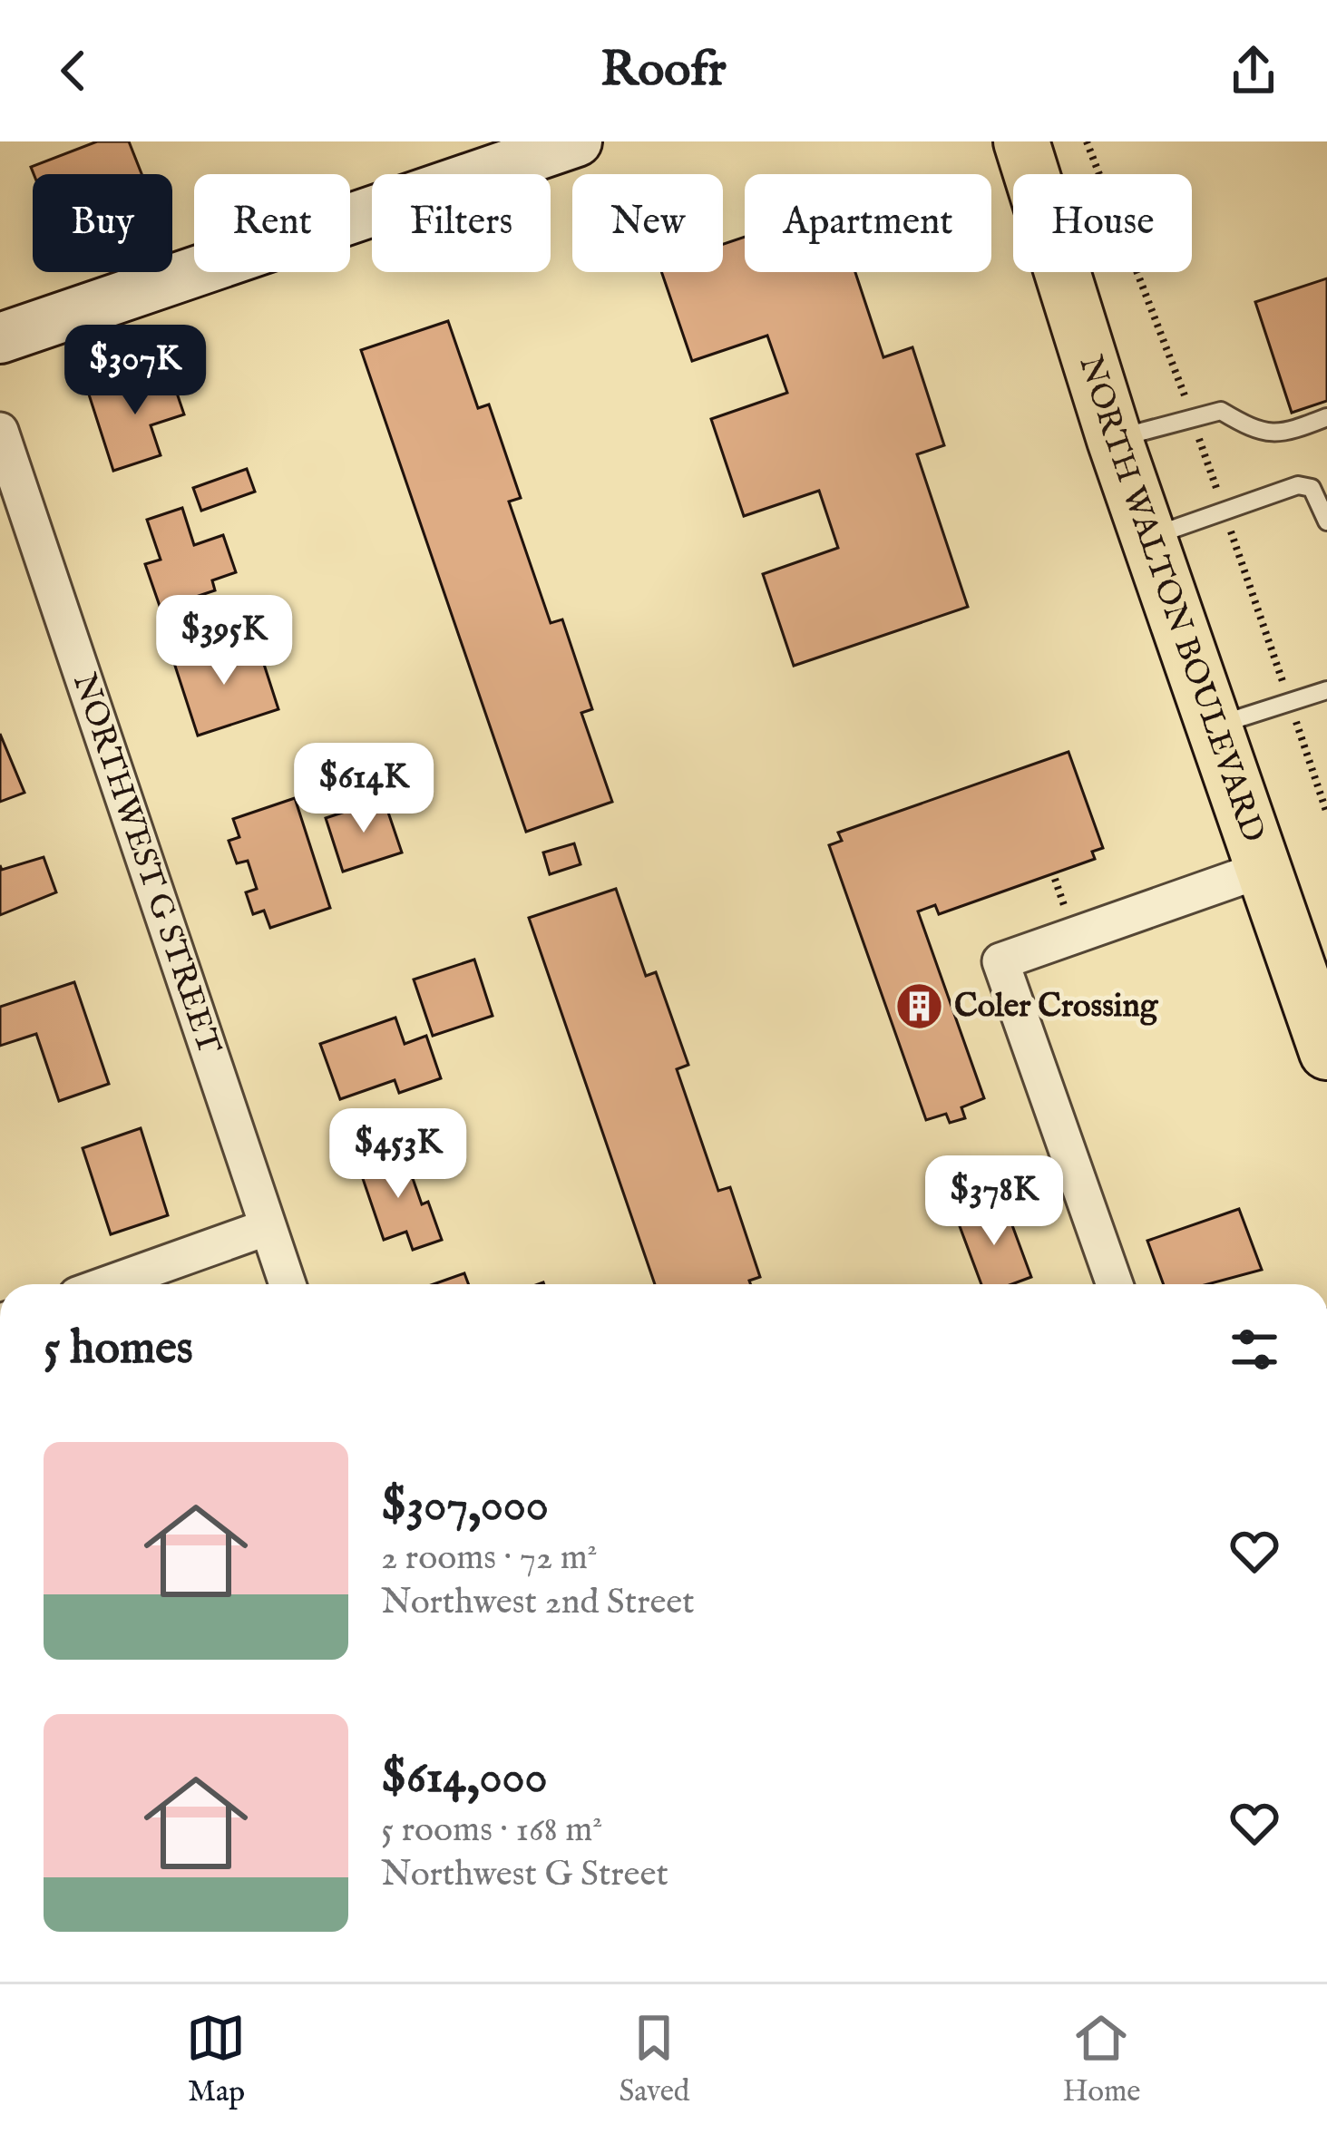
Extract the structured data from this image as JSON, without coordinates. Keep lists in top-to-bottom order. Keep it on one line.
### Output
{"streets":{"main road":["NORTH WALTON BOULEVARD"],"street":["NORTHWEST G STREET"]},"places":{"building":["Coler Crossing"]},"page":{"header":"Roofr","chip":["Buy","Rent","Filters","New","Apartment","House"],"price":["$307K","$395K","$614K","$453K","$378K"],"heading":"5 homes","list":[{"name":"$307,000","note":"2 rooms · 72 m² · Northwest 2nd Street"},{"name":"$614,000","note":"5 rooms · 168 m² · Northwest G Street"}],"tabs":["Map","Saved","Home"]}}
